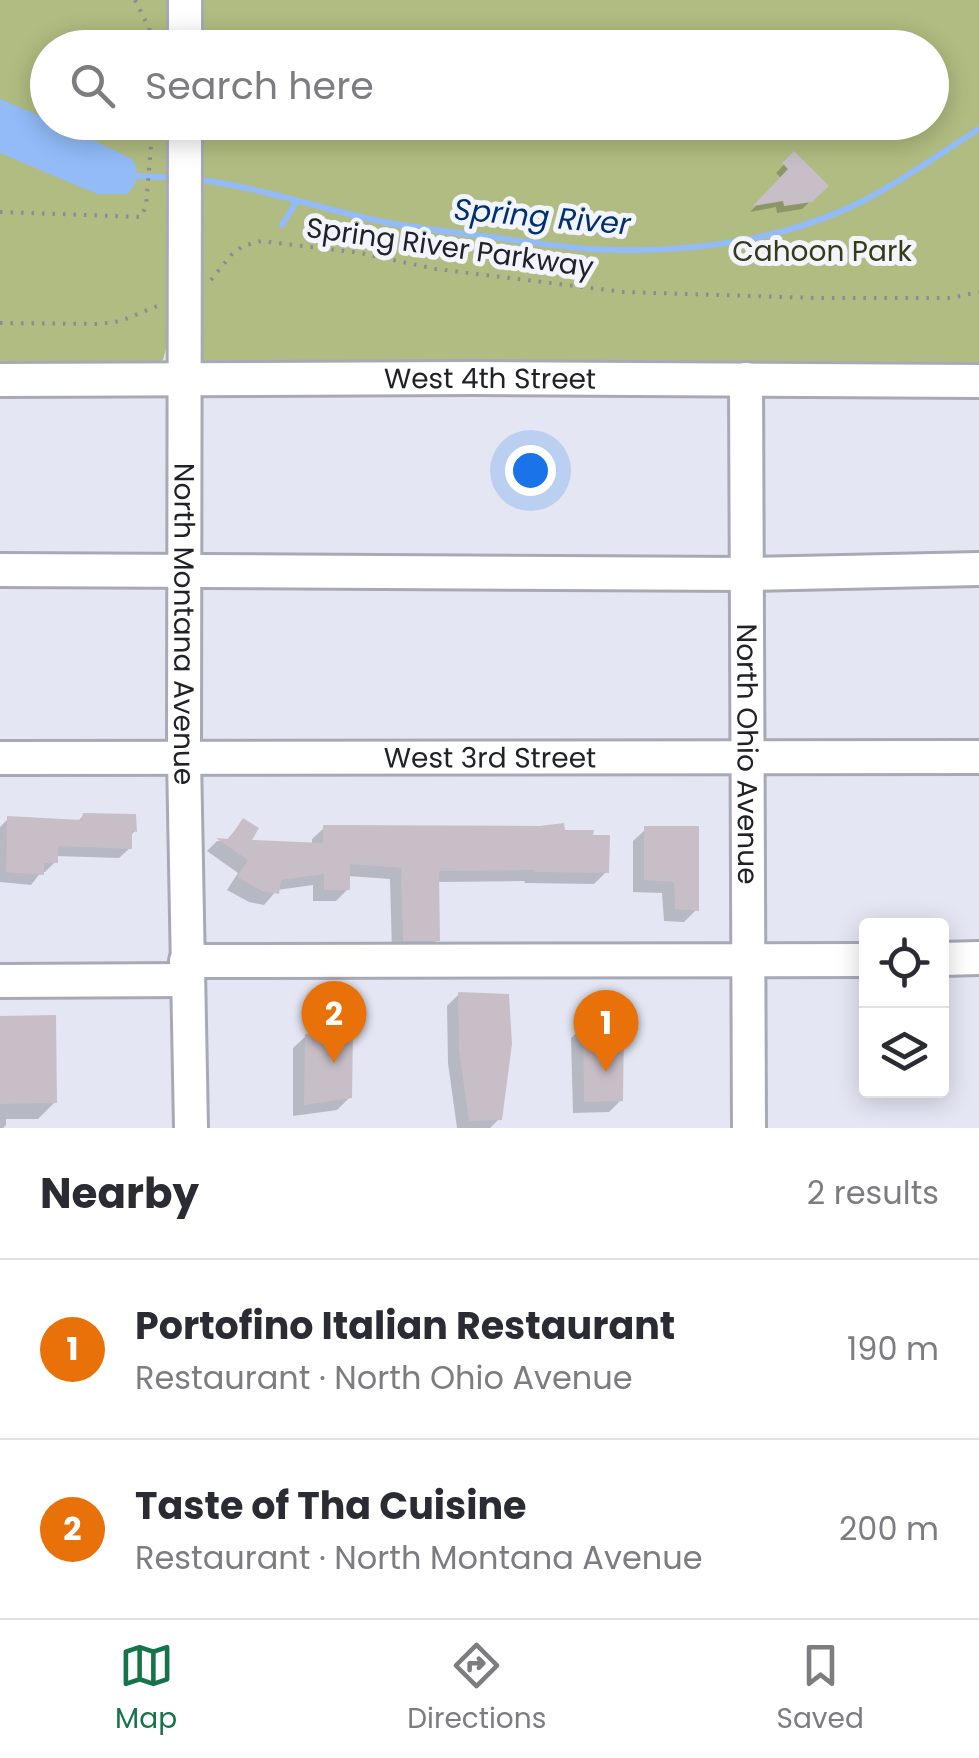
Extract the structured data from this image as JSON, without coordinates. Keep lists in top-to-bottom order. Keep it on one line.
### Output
{"streets":{"street":["West 4th Street","North Montana Avenue","North Ohio Avenue","West 3rd Street"],"path":["Spring River Parkway"]},"crossings":[["Spring River Parkway","North Montana Avenue"],["West 4th Street","North Montana Avenue"],["West 4th Street","North Ohio Avenue"],["North Montana Avenue","West 3rd Street"],["North Ohio Avenue","West 3rd Street"]],"water":["Spring River"],"parks":["Cahoon Park"],"page":{"search":"Search here","pins":["2","1"],"heading":["Nearby","2 results"],"list":[{"mark":"1","name":"Portofino Italian Restaurant","note":"Restaurant · North Ohio Avenue","value":"190 m"},{"mark":"2","name":"Taste of Tha Cuisine","note":"Restaurant · North Montana Avenue","value":"200 m"}],"nav":["Map","Directions","Saved"]}}
